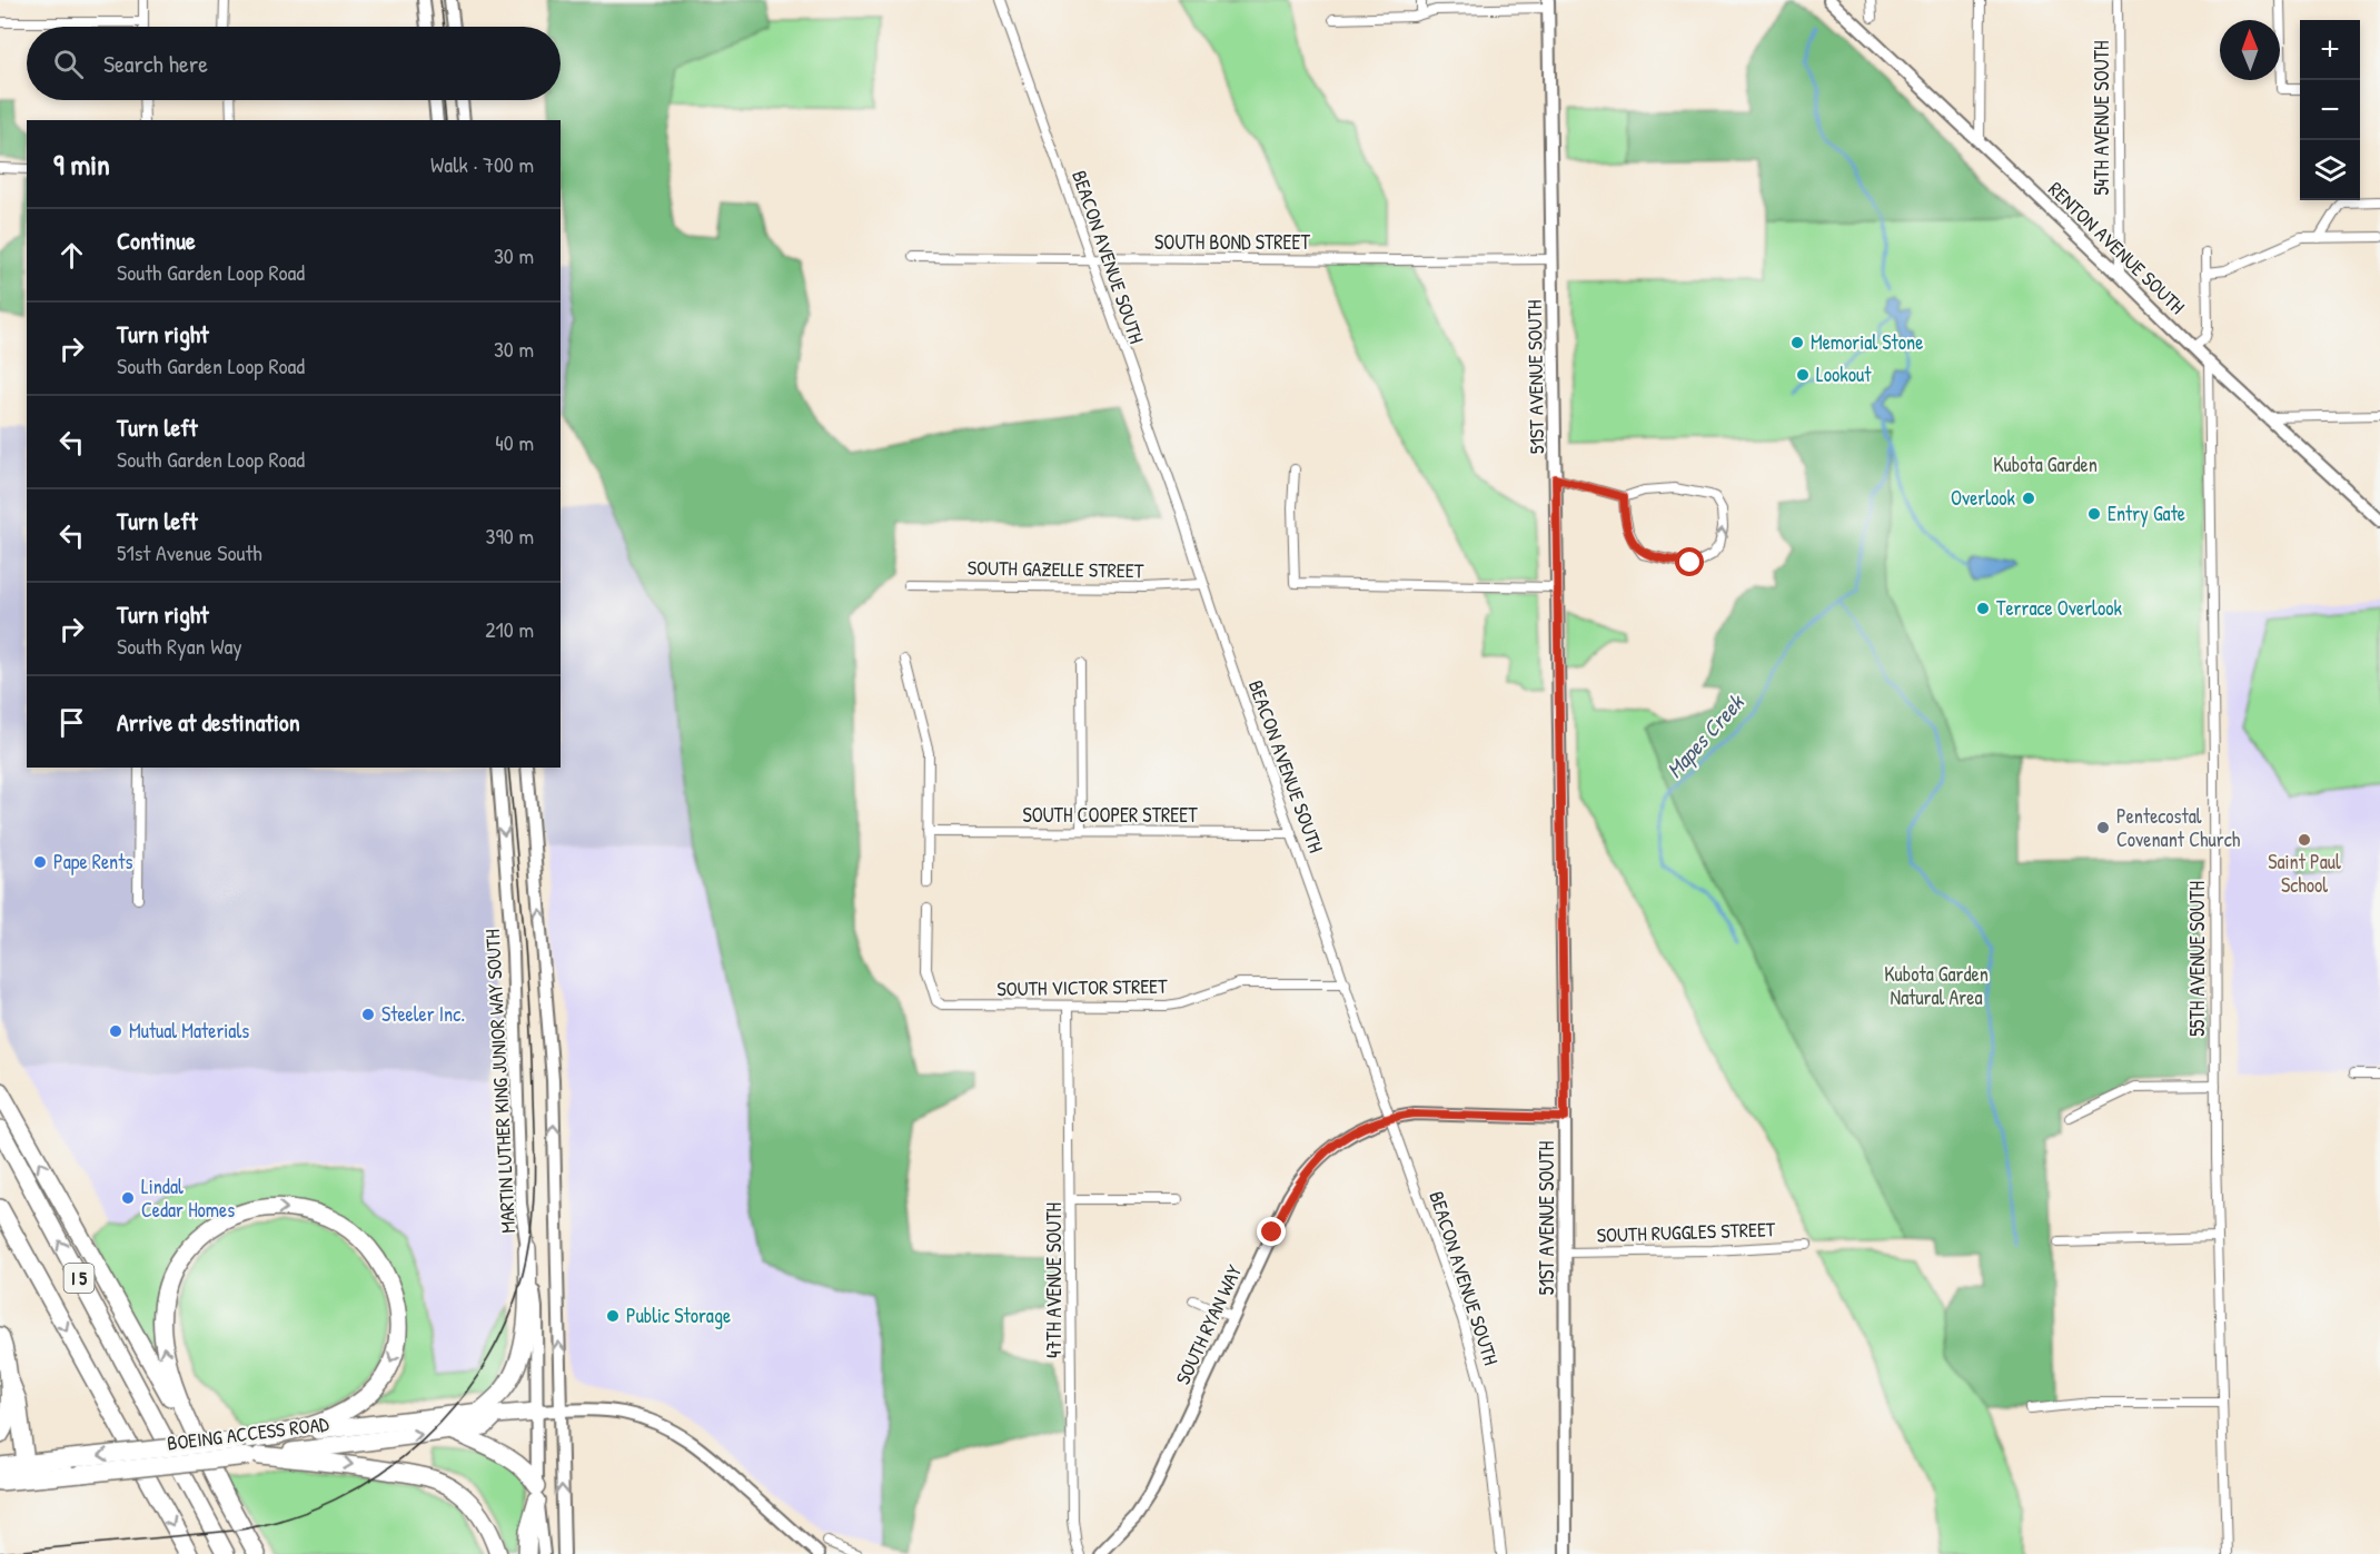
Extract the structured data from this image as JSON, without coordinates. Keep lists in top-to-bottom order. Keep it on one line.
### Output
{"streets":{"highway":["I 5","BOEING ACCESS ROAD"],"street":["54TH AVENUE SOUTH","SOUTH BOND STREET","RENTON AVENUE SOUTH","BEACON AVENUE SOUTH","51ST AVENUE SOUTH","SOUTH GAZELLE STREET","SOUTH COOPER STREET","55TH AVENUE SOUTH","SOUTH VICTOR STREET","MARTIN LUTHER KING JUNIOR WAY SOUTH","SOUTH RUGGLES STREET","47TH AVENUE SOUTH","SOUTH RYAN WAY"]},"crossings":[["54TH AVENUE SOUTH","RENTON AVENUE SOUTH"],["SOUTH BOND STREET","BEACON AVENUE SOUTH"],["SOUTH BOND STREET","51ST AVENUE SOUTH"],["RENTON AVENUE SOUTH","55TH AVENUE SOUTH"],["BEACON AVENUE SOUTH","SOUTH GAZELLE STREET"],["BEACON AVENUE SOUTH","SOUTH COOPER STREET"],["BEACON AVENUE SOUTH","SOUTH VICTOR STREET"],["51ST AVENUE SOUTH","SOUTH RUGGLES STREET"],["51ST AVENUE SOUTH","SOUTH RYAN WAY"],["SOUTH VICTOR STREET","47TH AVENUE SOUTH"],["MARTIN LUTHER KING JUNIOR WAY SOUTH","BOEING ACCESS ROAD"]],"water":["Mapes Creek"],"parks":["Kubota Garden","Kubota Garden Natural Area"],"places":["Memorial Stone","Lookout","Overlook","Entry Gate","Terrace Overlook","Pentecostal Covenant Church","Saint Paul School","Pape Rents","Steeler Inc.","Mutual Materials","Lindal Cedar Homes","Public Storage"],"north":"top","page":{"map_buttons":["+","−"],"search":"Search here","heading":["9 min","Walk · 700 m"],"list":[["Continue","South Garden Loop Road","30 m"],["Turn right","South Garden Loop Road","30 m"],["Turn left","South Garden Loop Road","40 m"],["Turn left","51st Avenue South","390 m"],["Turn right","South Ryan Way","210 m"],"Arrive at destination"]}}
